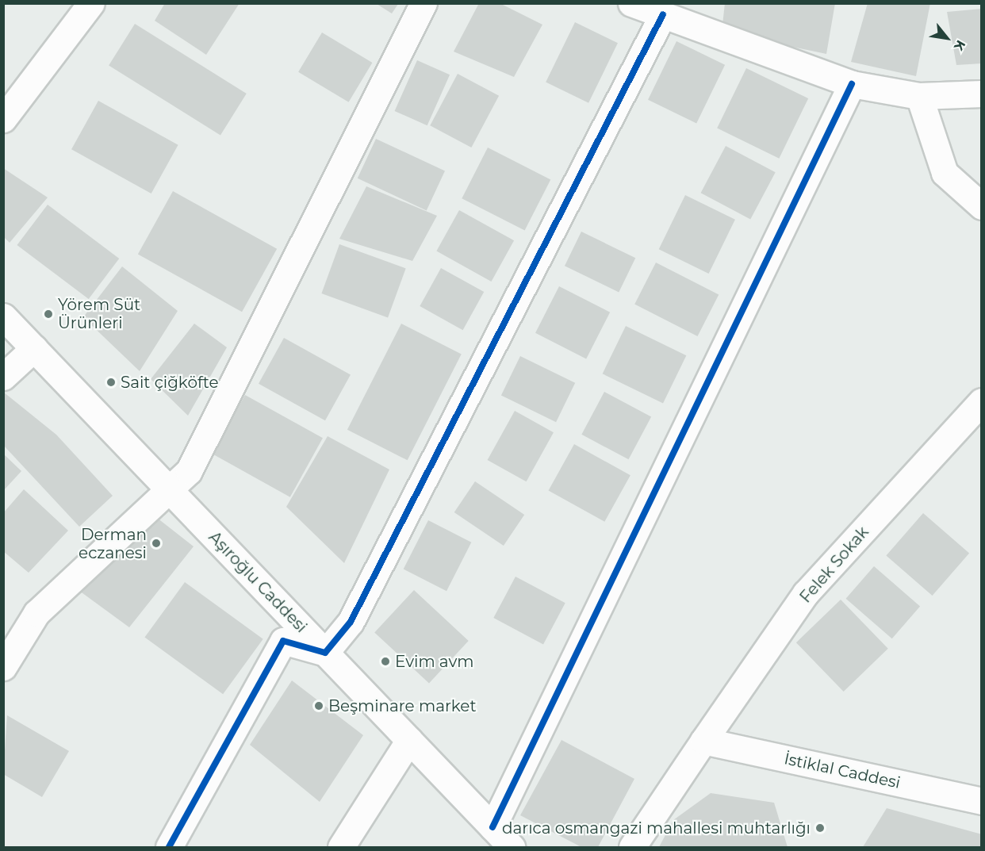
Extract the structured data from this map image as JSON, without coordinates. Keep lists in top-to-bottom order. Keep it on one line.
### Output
{"streets":{"street":["Felek Sokak","Aşıroğlu Caddesi","İstiklal Caddesi"]},"crossings":[["Felek Sokak","İstiklal Caddesi"]],"places":["Yörem Süt Ürünleri","Sait çiğköfte","Derman eczanesi","Evim avm","Beşminare market","darıca osmangazi mahallesi muhtarlığı"],"north":"bottom right"}
